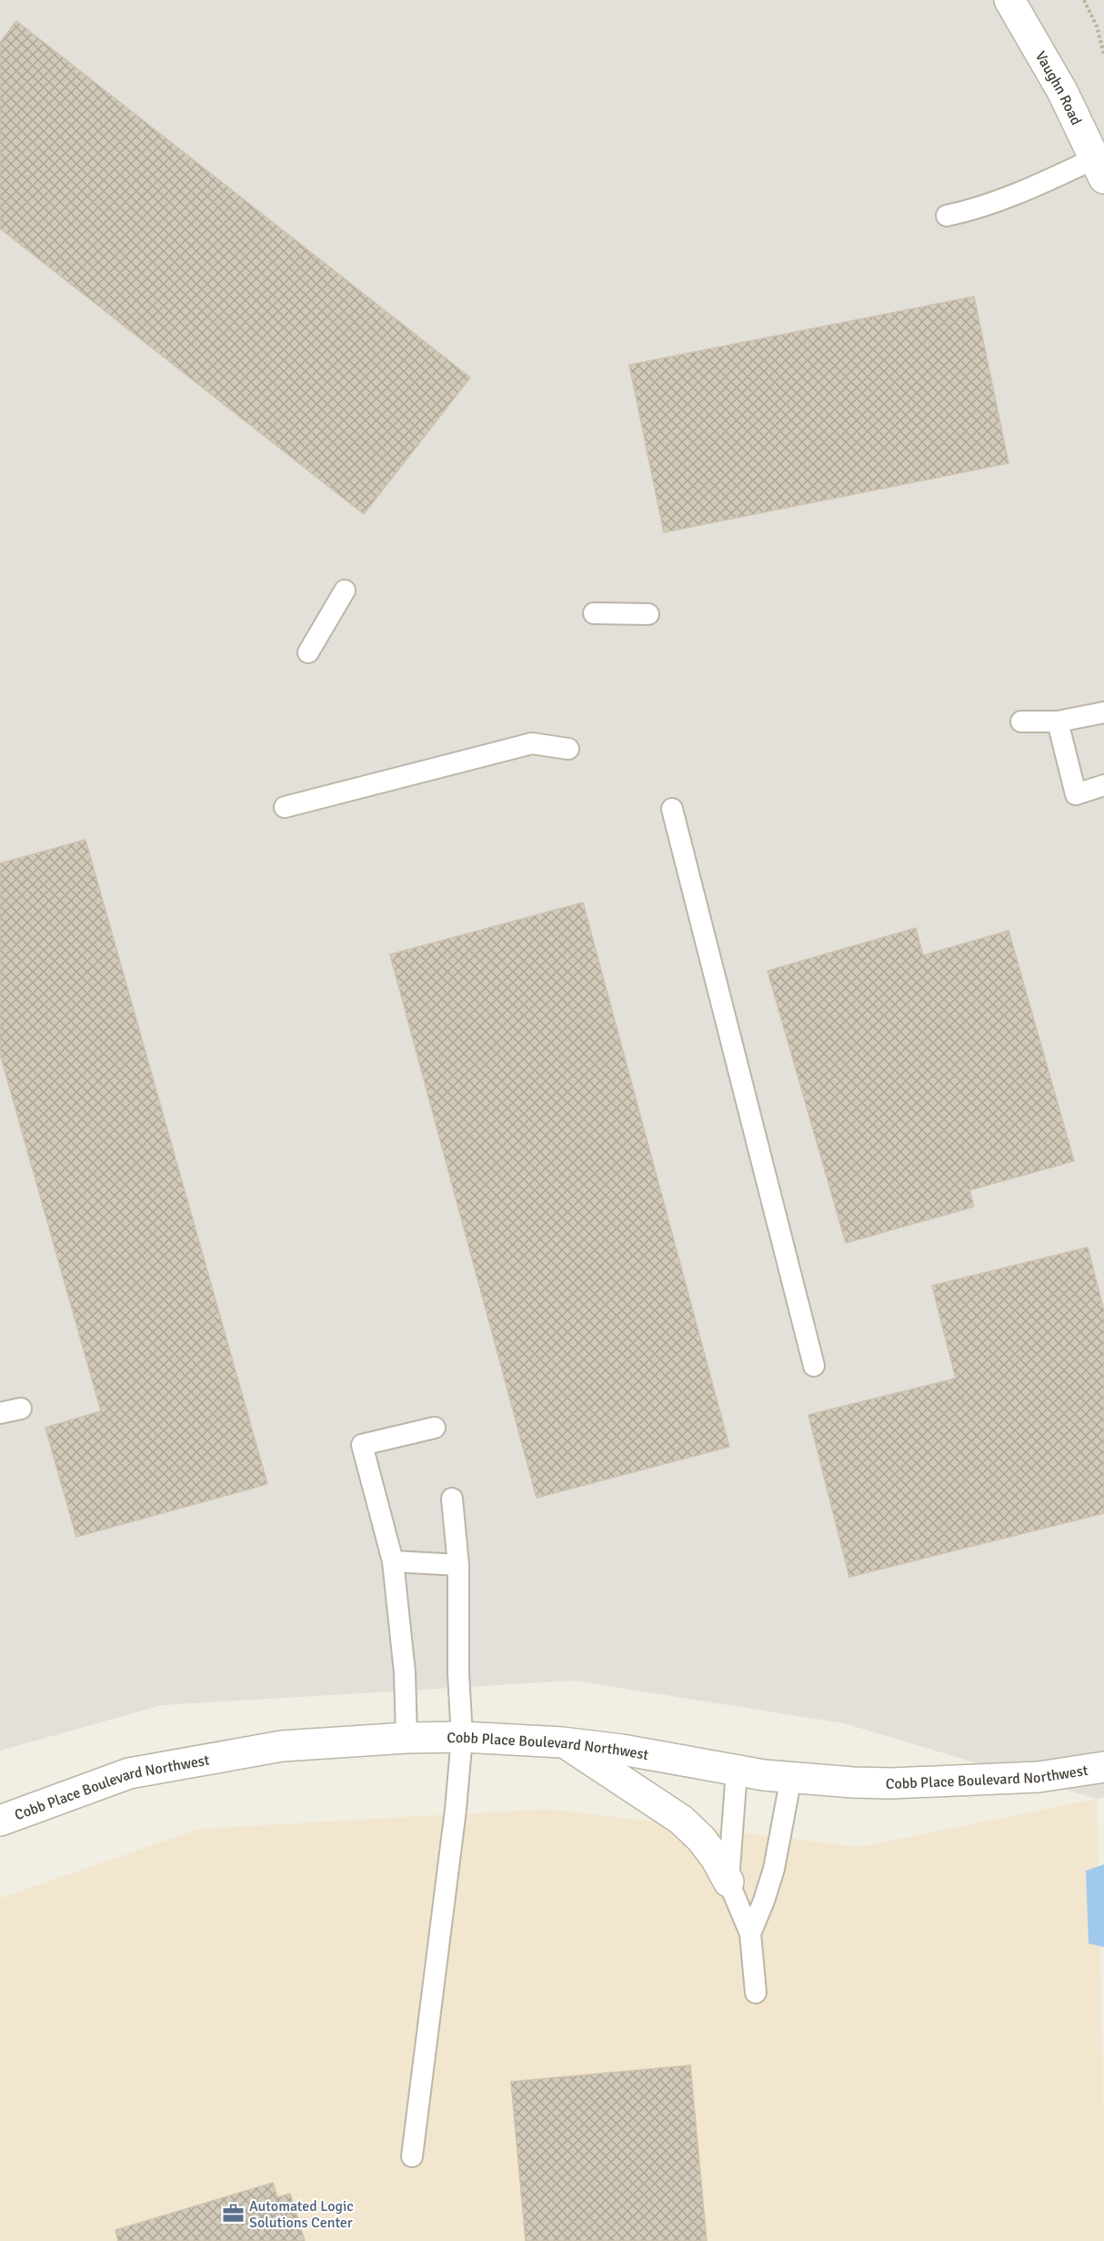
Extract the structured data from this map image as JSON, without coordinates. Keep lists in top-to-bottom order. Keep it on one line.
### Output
{"streets":{"street":["Vaughn Road","Cobb Place Boulevard Northwest"]},"places":{"office":["Automated Logic Solutions Center"]}}
